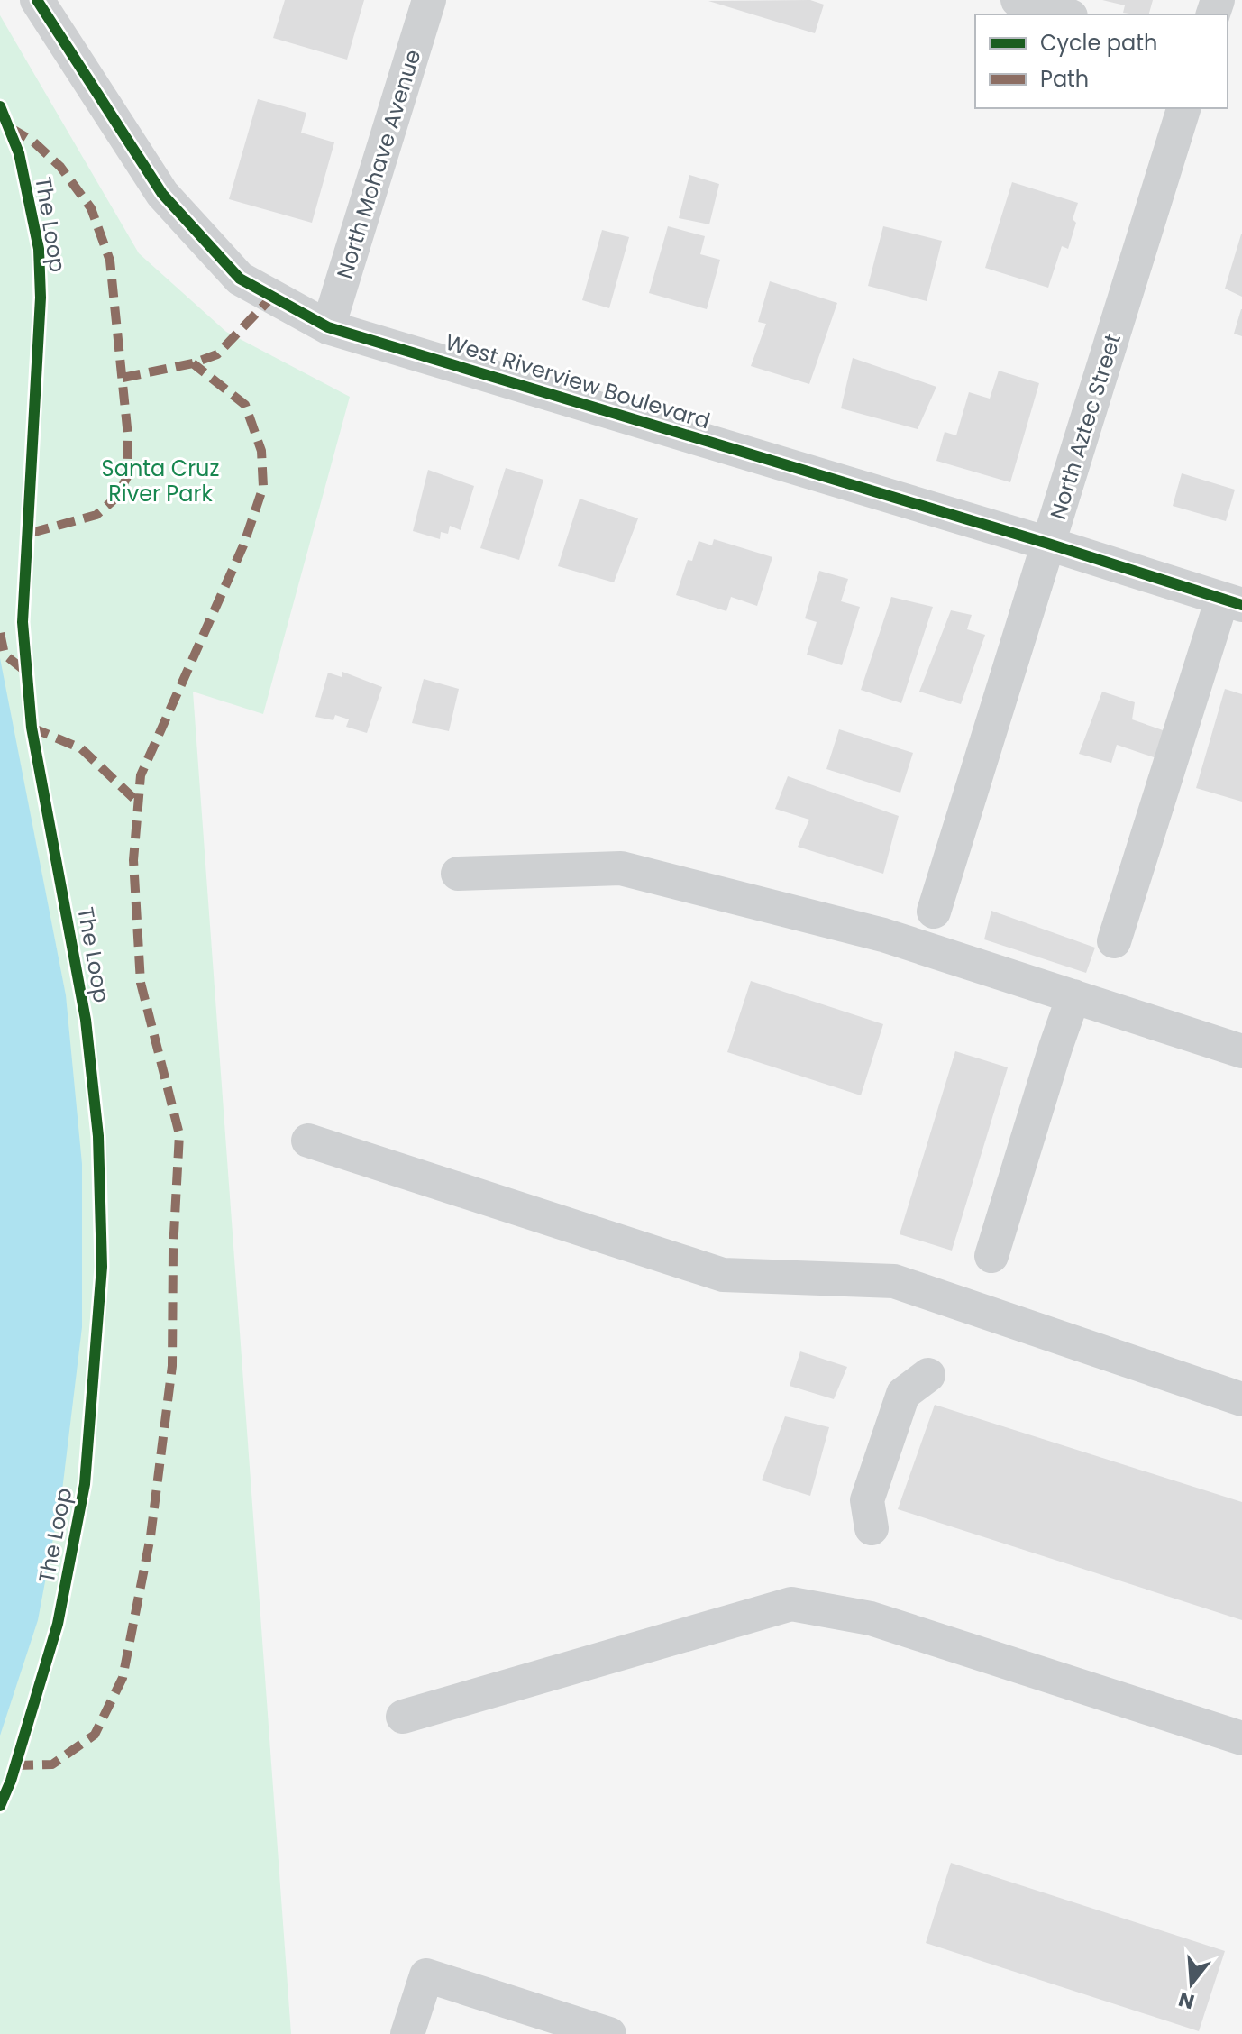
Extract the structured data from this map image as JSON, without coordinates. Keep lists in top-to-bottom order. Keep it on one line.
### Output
{"streets":{"street":["North Mohave Avenue","West Riverview Boulevard","North Aztec Street"],"cycle path":["The Loop"]},"crossings":[["North Mohave Avenue","West Riverview Boulevard"],["West Riverview Boulevard","North Aztec Street"]],"parks":["Santa Cruz River Park"],"legend":["Cycle path","Path"],"north":"bottom"}
